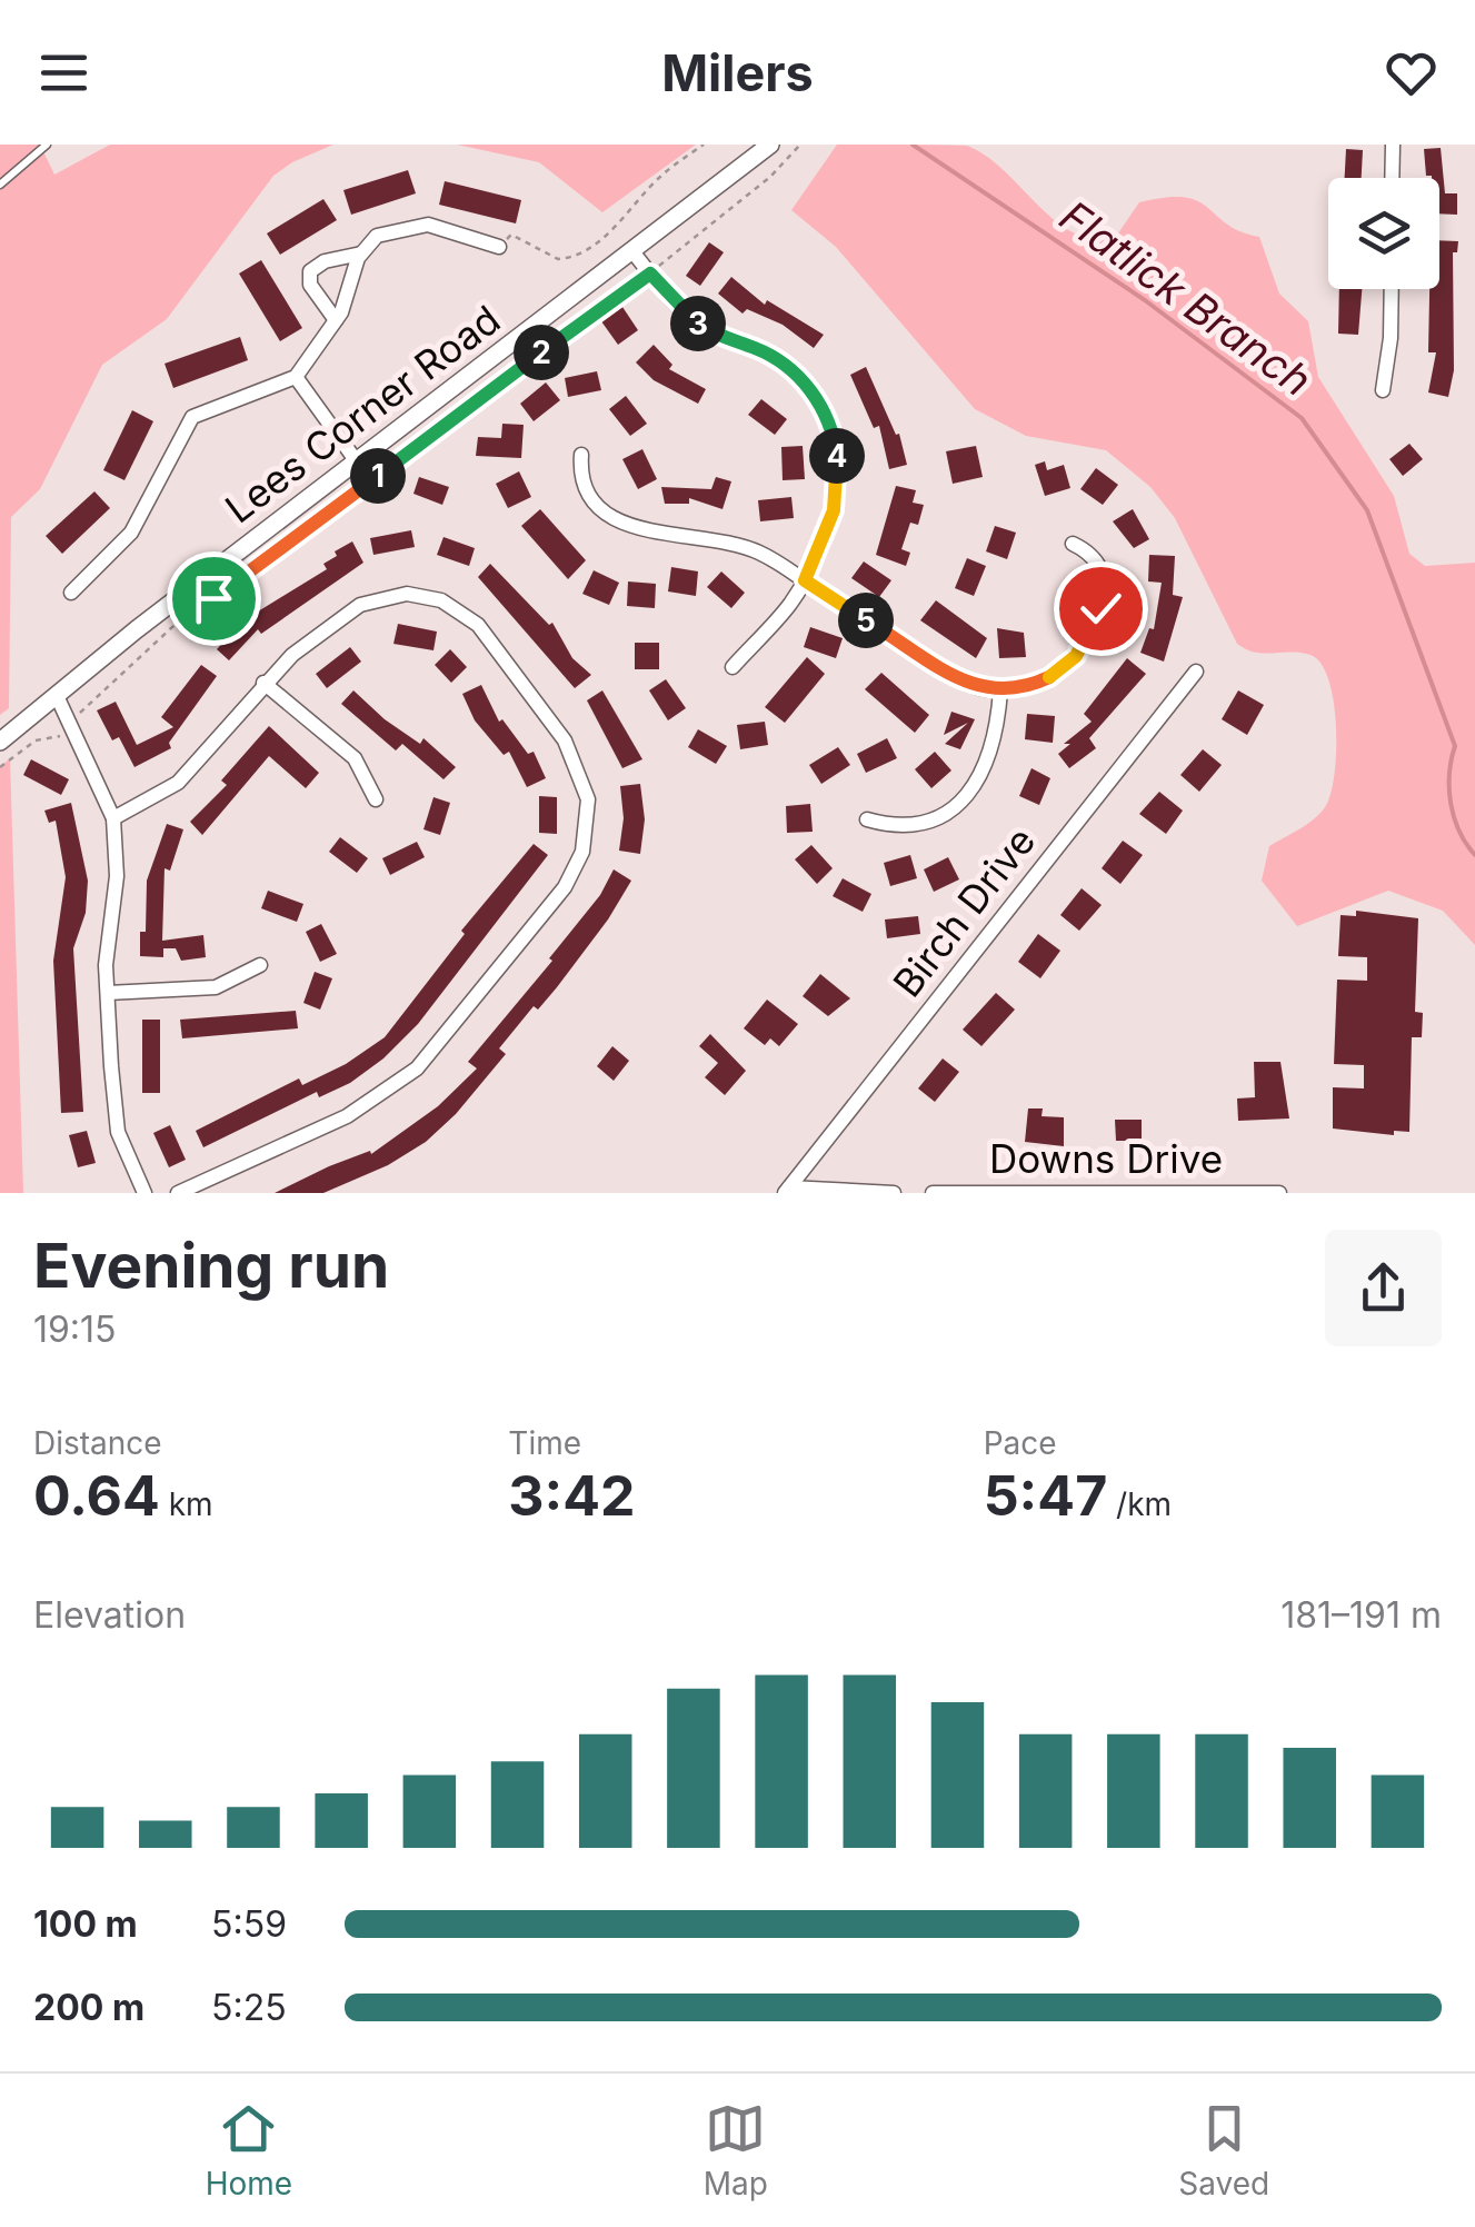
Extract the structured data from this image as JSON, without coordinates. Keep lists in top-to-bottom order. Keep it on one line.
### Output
{"streets":{"street":["Lees Corner Road","Birch Drive","Downs Drive"]},"water":["Flatlick Branch"],"page":{"header":"Milers","pins":["3","2","4","1","5"],"heading":["Evening run","19:15"],"stats":[["Distance","0.64 km"],["Time","3:42"],["Pace","5:47 /km"]],"chart":["Elevation","181–191 m"],"list":[{"name":"100 m","note":"5:59"},{"name":"200 m","note":"5:25"}],"tabs":["Home","Map","Saved"]}}
